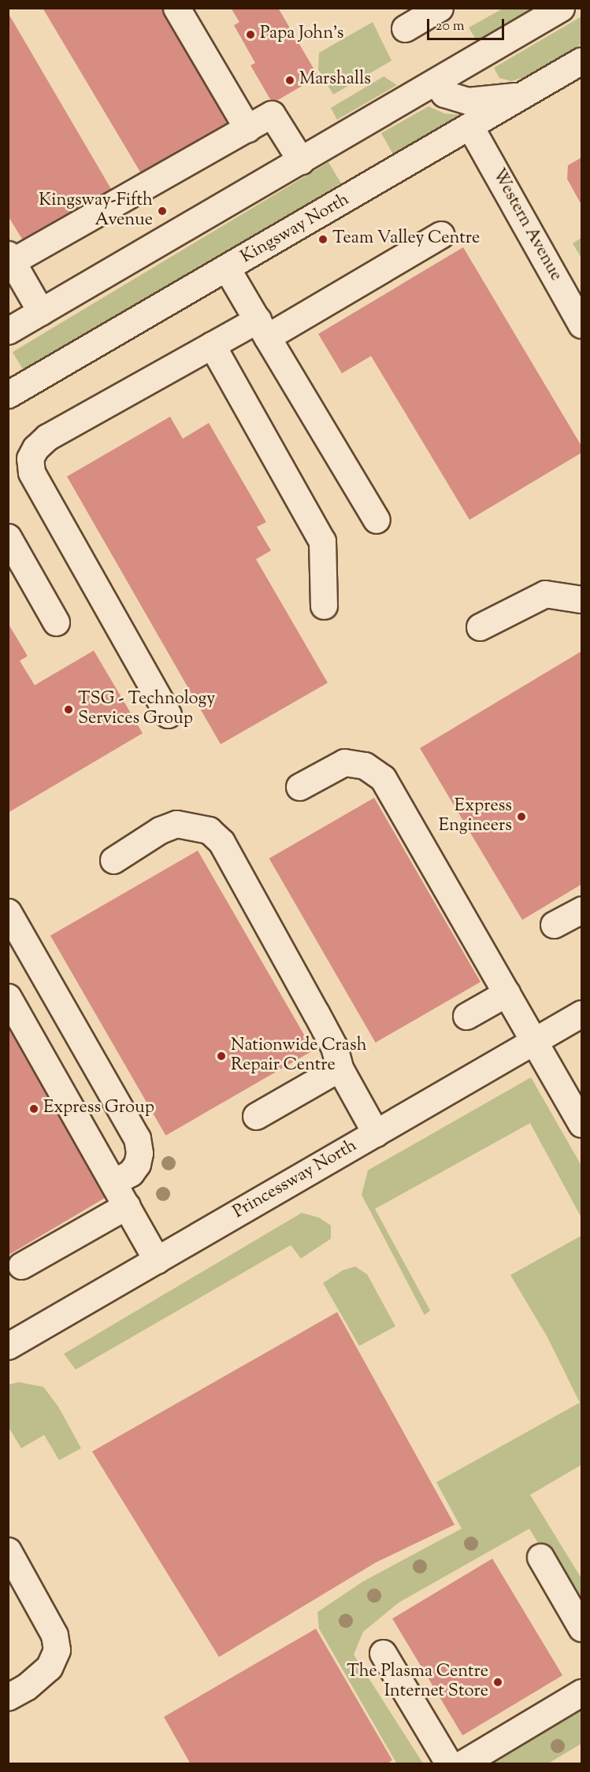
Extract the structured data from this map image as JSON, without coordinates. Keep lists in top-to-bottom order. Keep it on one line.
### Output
{"streets":{"street":["Western Avenue","Kingsway North","Princessway North"]},"crossings":[["Western Avenue","Kingsway North"]],"places":["Papa John's","Marshalls","Kingsway-Fifth Avenue","Team Valley Centre","TSG - Technology Services Group","Express Engineers","Nationwide Crash Repair Centre","Express Group","The Plasma Centre Internet Store"],"scale_bar":"20 m"}
